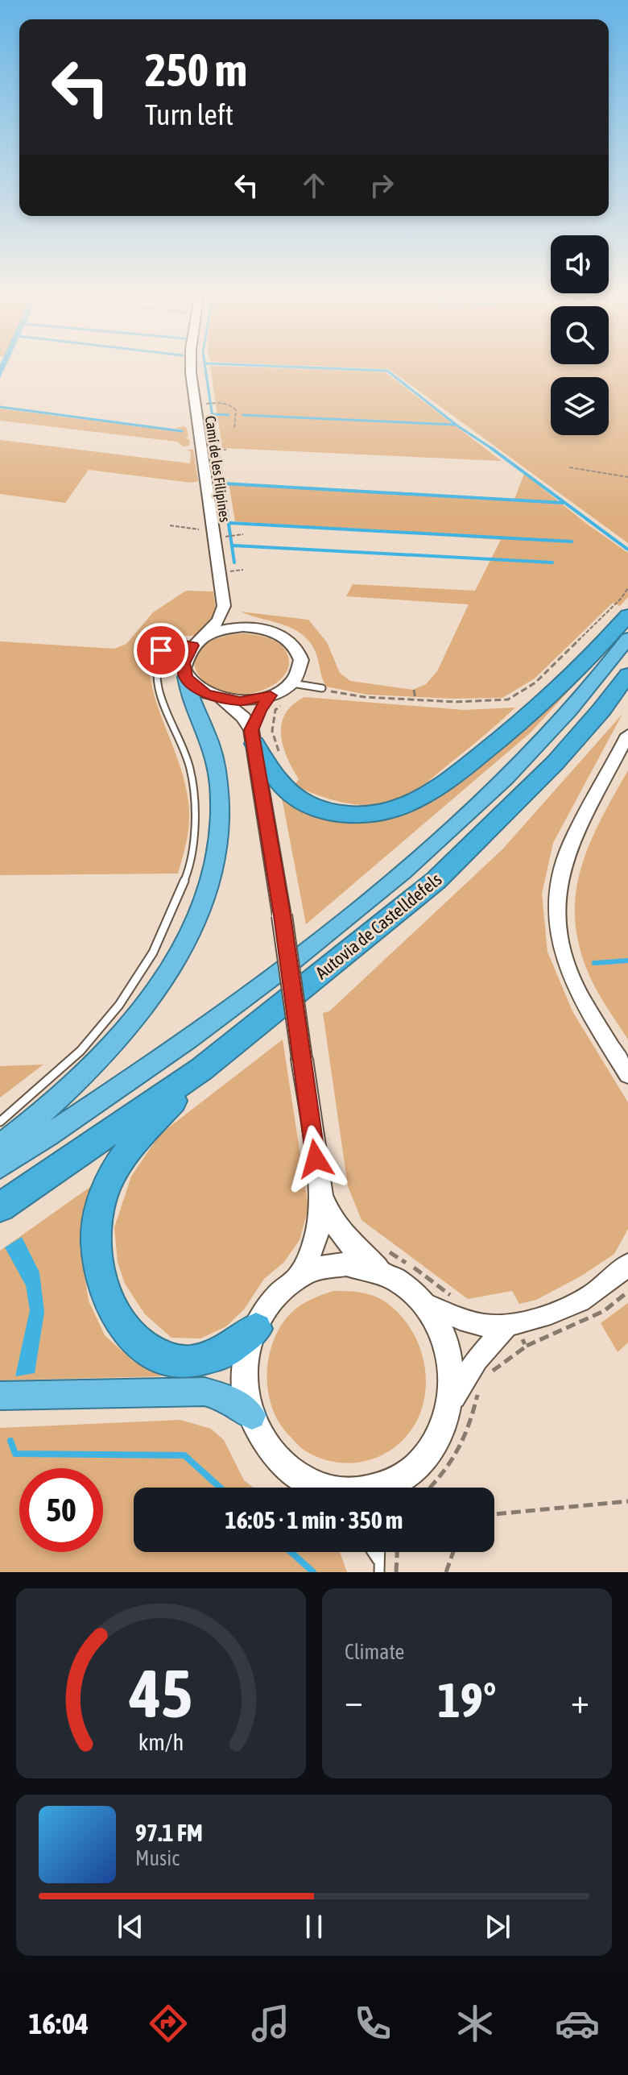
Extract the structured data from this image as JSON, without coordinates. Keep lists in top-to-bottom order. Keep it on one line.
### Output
{"streets":{"highway":["Autovia de Castelldefels"],"main road":["Camí de les Filipines"]},"page":{"turn":["250 m","Turn left"],"limit":"50","trip":"16:05 · 1 min · 350 m","tile":"Climate","heat":["−","19°","+"],"song":["97.1 FM","Music"],"tabs":"16:04","gauge":["45","km/h"]}}
